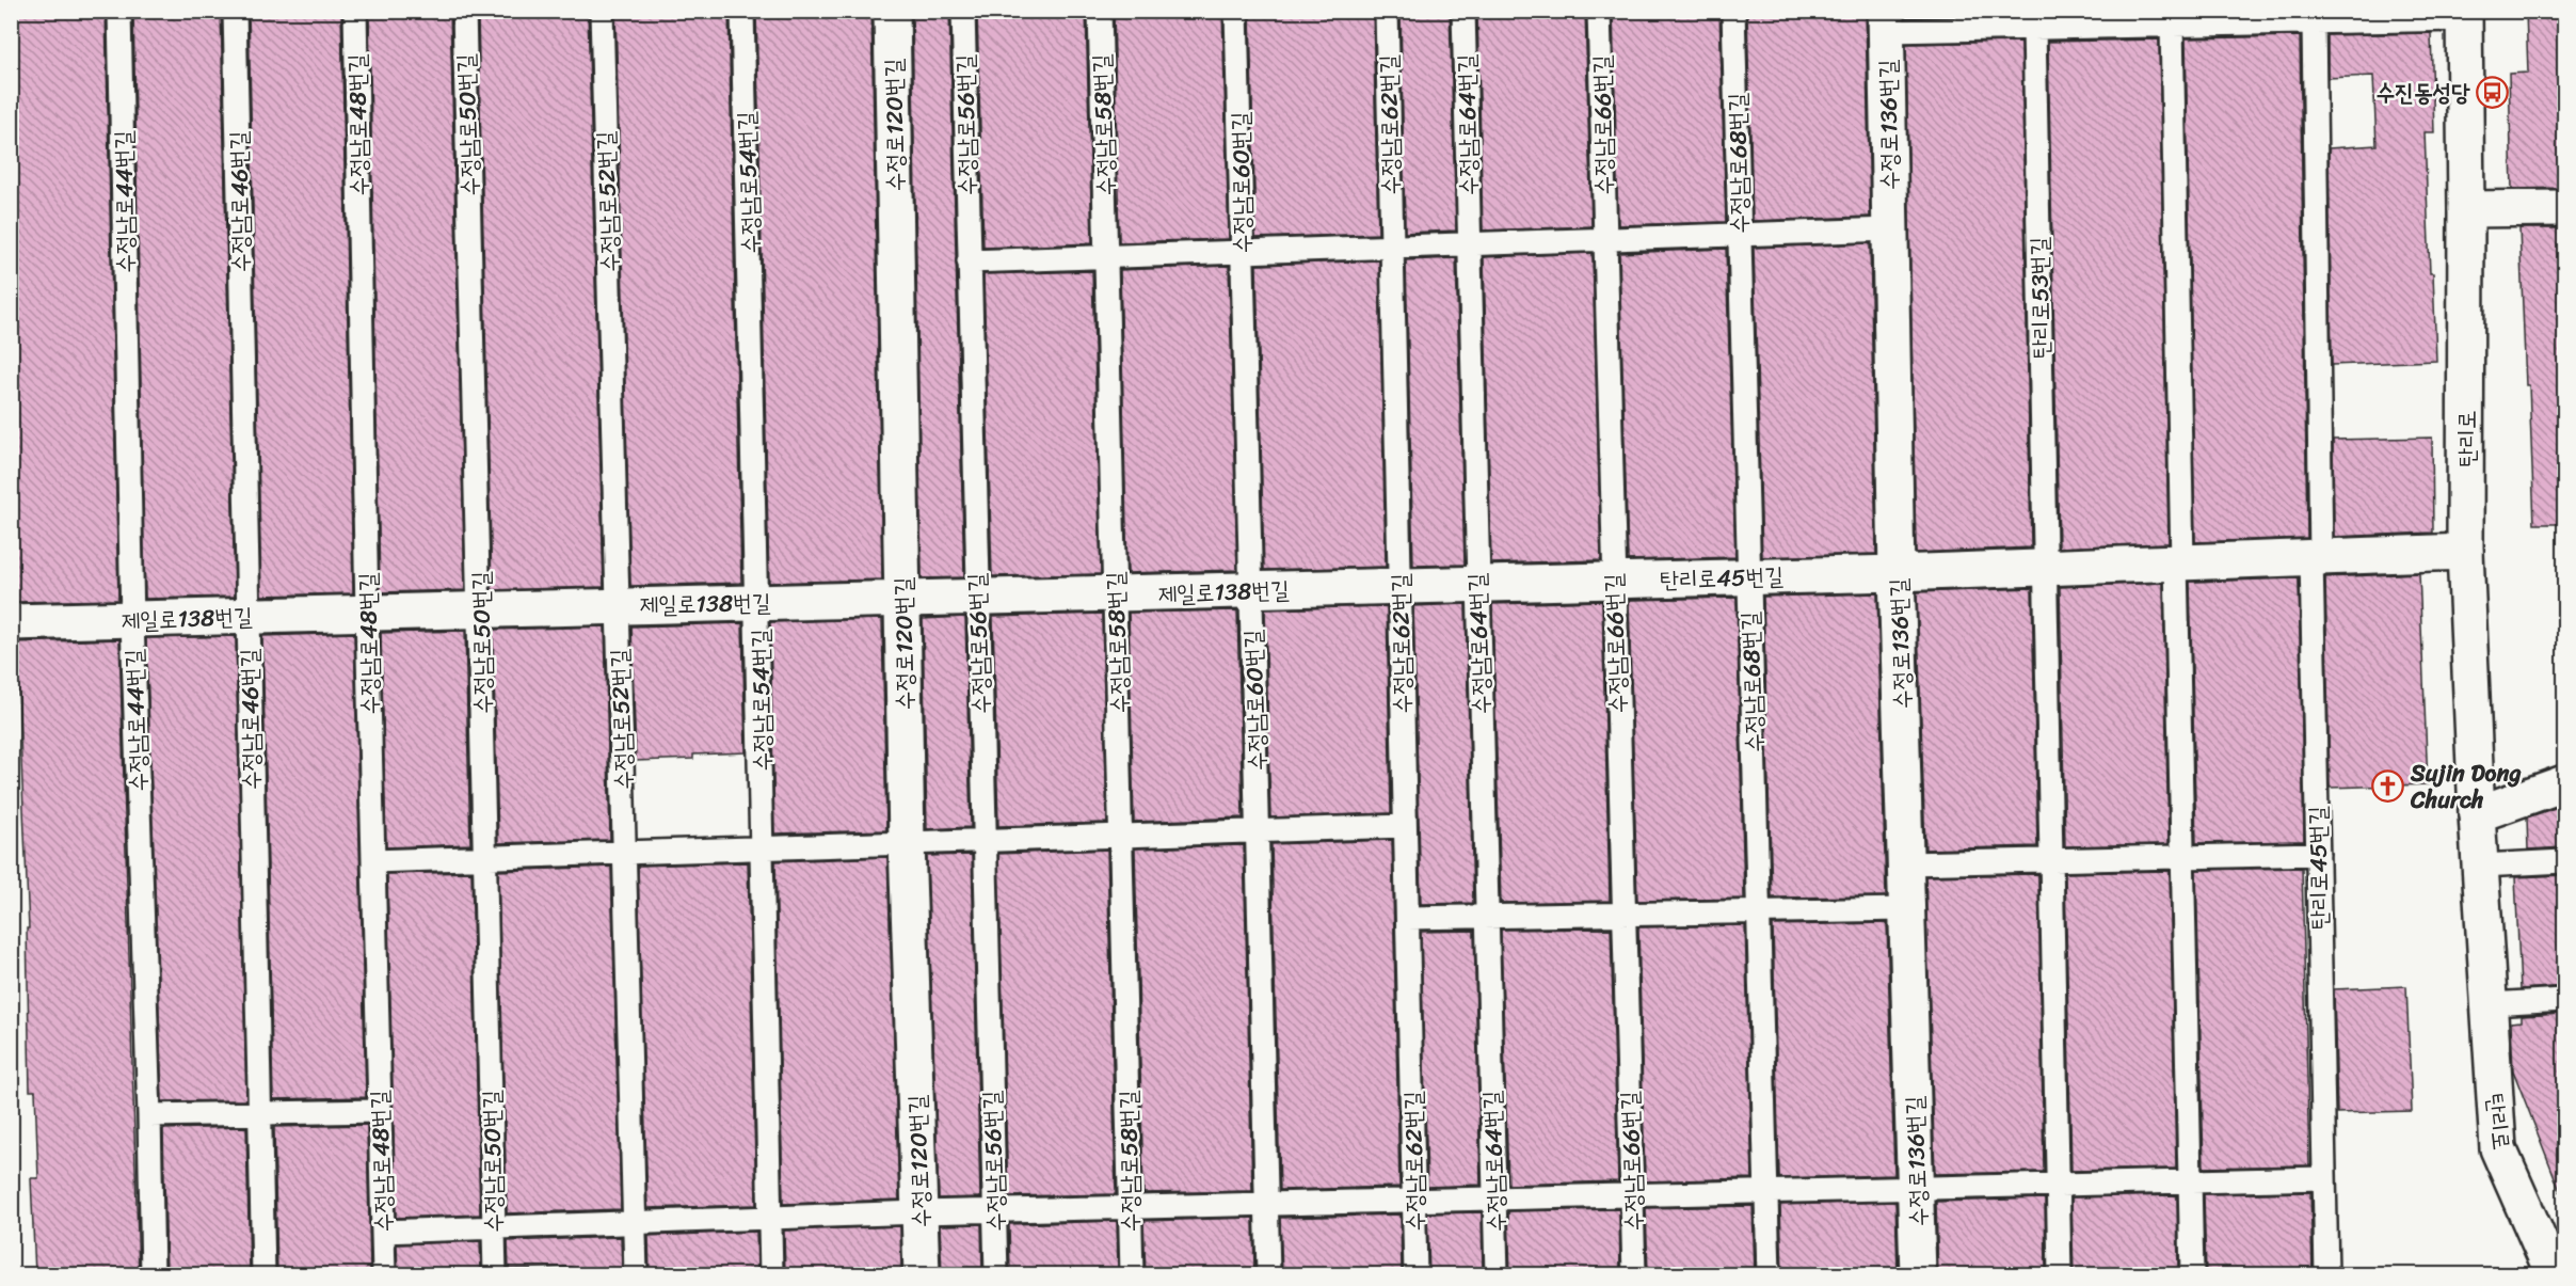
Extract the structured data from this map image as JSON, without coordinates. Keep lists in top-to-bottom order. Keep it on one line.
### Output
{"streets":{"street":["수정로120번길","수정로136번길","탄리로","탄리로45번길","제일로138번길"],"lane":["수정남로48번길","수정남로50번길","수정남로56번길","수정남로58번길","수정남로62번길","수정남로64번길","수정남로66번길","수정남로68번길","수정남로54번길","수정남로60번길","수정남로44번길","수정남로46번길","수정남로52번길","탄리로53번길"]},"crossings":[["수정남로48번길","제일로138번길"],["수정남로50번길","제일로138번길"],["수정로120번길","제일로138번길"],["수정남로56번길","제일로138번길"],["수정남로58번길","제일로138번길"],["수정남로62번길","탄리로45번길"],["수정남로62번길","제일로138번길"],["수정남로64번길","탄리로45번길"],["수정남로66번길","탄리로45번길"],["수정로136번길","탄리로45번길"],["수정남로68번길","탄리로45번길"],["수정남로54번길","제일로138번길"],["수정남로60번길","제일로138번길"],["수정남로44번길","제일로138번길"],["수정남로46번길","제일로138번길"],["수정남로52번길","제일로138번길"],["탄리로53번길","탄리로45번길"],["탄리로","탄리로45번길"],["탄리로45번길","제일로138번길"]],"places":{"bus stop":["수진동성당"],"church":["Sujin Dong Church"]}}
